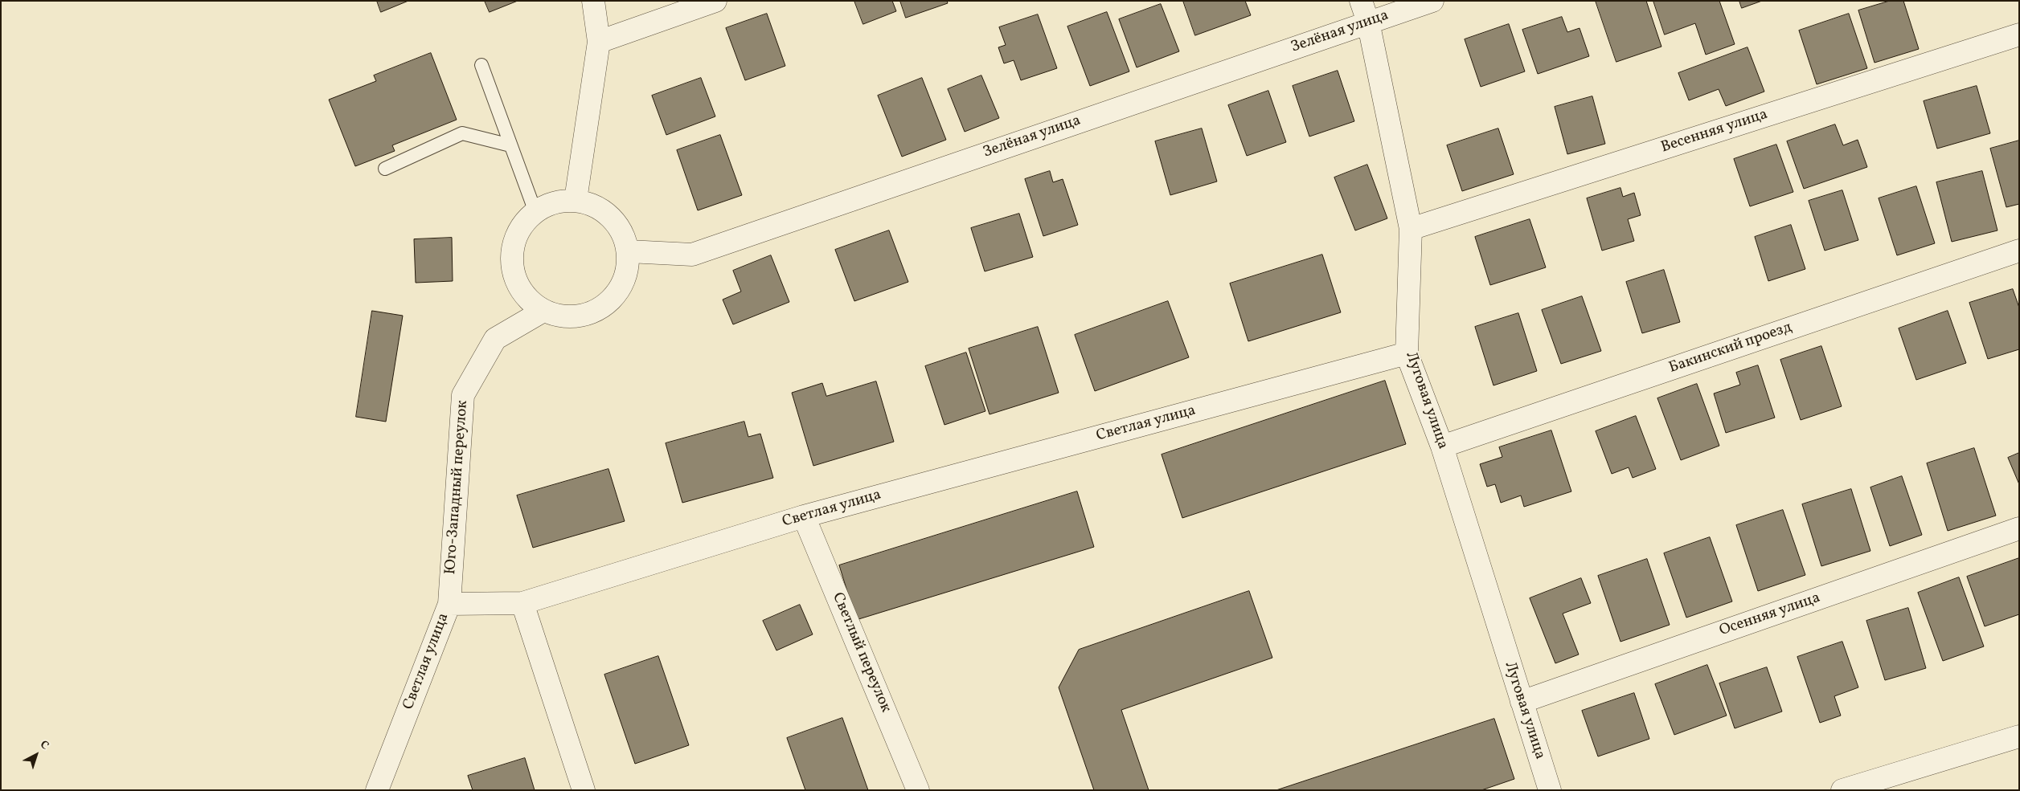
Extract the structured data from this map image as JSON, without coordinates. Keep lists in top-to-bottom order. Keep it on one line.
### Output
{"streets":{"street":["Зелёная улица","Весенняя улица","Бакинский проезд","Луговая улица","Светлая улица","Юго-Западный переулок","Осенняя улица","Светлый переулок"]},"crossings":[["Зелёная улица","Луговая улица"],["Зелёная улица","Юго-Западный переулок"],["Весенняя улица","Луговая улица"],["Бакинский проезд","Луговая улица"],["Луговая улица","Светлая улица"],["Луговая улица","Осенняя улица"],["Светлая улица","Юго-Западный переулок"],["Светлая улица","Светлый переулок"]],"north":"top right"}
